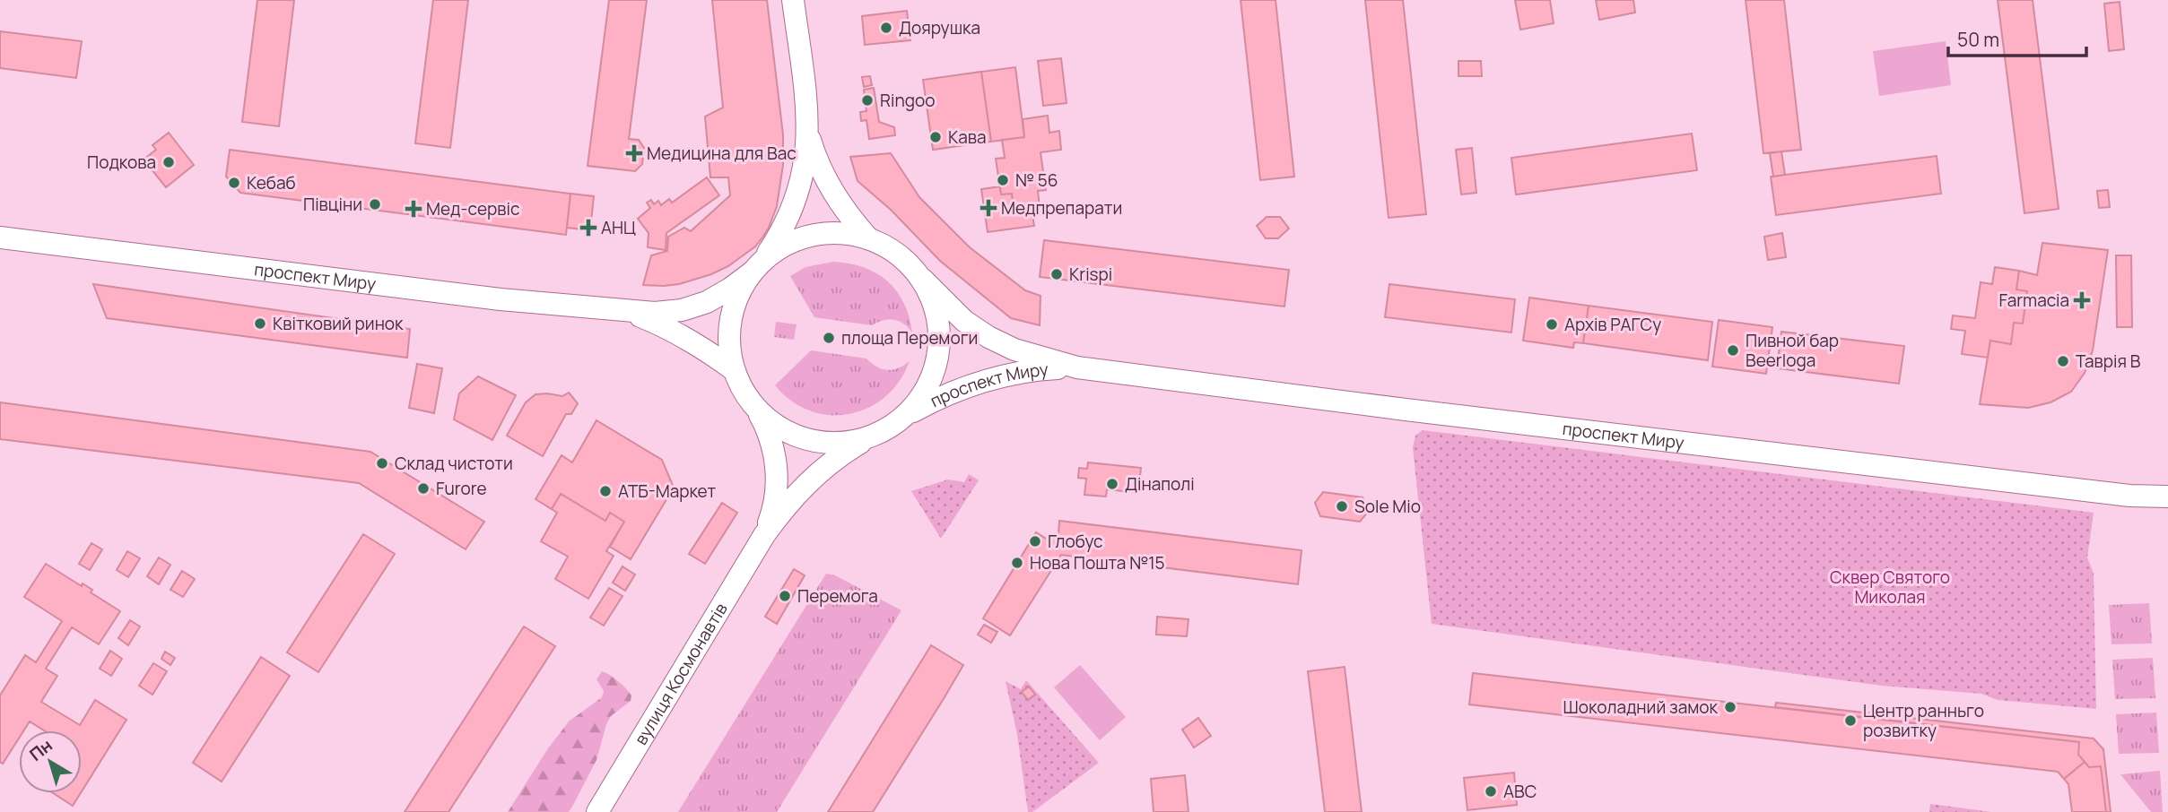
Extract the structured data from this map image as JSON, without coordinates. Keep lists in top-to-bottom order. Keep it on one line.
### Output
{"streets":{"main road":["проспект Миру","вулиця Космонавтів"]},"crossings":[["проспект Миру","вулиця Космонавтів"]],"parks":["Сквер Святого Миколая"],"places":{"other":["Доярушка","Ringoo","Кава","Подкова","№ 56","Кебаб","Півціни","Krispi","Квітковий ринок","Архів РАГСу","площа Перемоги","Пивной бар Beerloga","Таврія В","Склад чистоти","Дінаполі","Furore","АТБ-Маркет","Sole Mio","Глобус","Нова Пошта №15","Перемога","Шоколадний замок","Центр ранньго розвитку","ABC"],"health":["Медицина для Вас","Медпрепарати","Мед-сервіс","АНЦ","Farmacia"]},"scale_bar":"50 m","north":"top left"}
